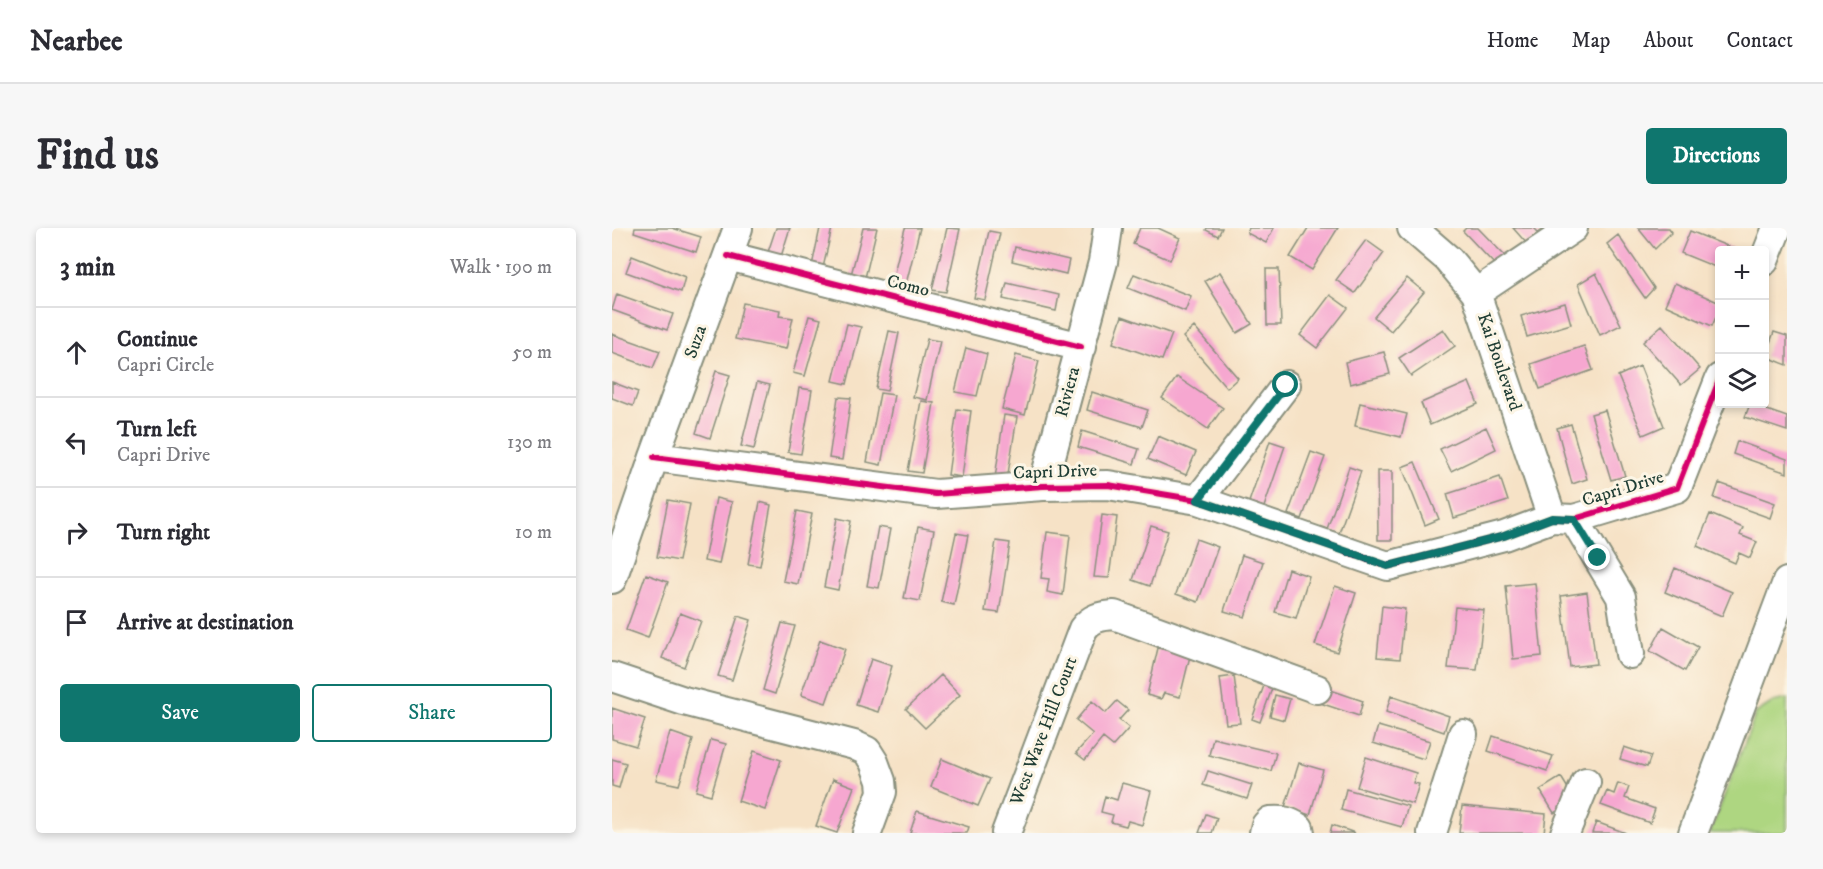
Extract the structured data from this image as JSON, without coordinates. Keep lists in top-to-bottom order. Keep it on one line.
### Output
{"streets":{"street":["Como","Suza","Kai Boulevard","Riviera","Capri Drive","West Wave Hill Court"]},"crossings":[["Como","Suza"],["Como","Riviera"],["Suza","Capri Drive"],["Kai Boulevard","Capri Drive"],["Riviera","Capri Drive"]],"page":{"header":"Nearbee","nav":["Home","Map","About","Contact"],"buttons":["Directions",["Save","Share"]],"title":"Find us","heading":["3 min","Walk · 190 m"],"map_buttons":["+","−"],"list":[["Continue","Capri Circle","50 m"],["Turn left","Capri Drive","130 m"],["Turn right","10 m"],"Arrive at destination"]}}
